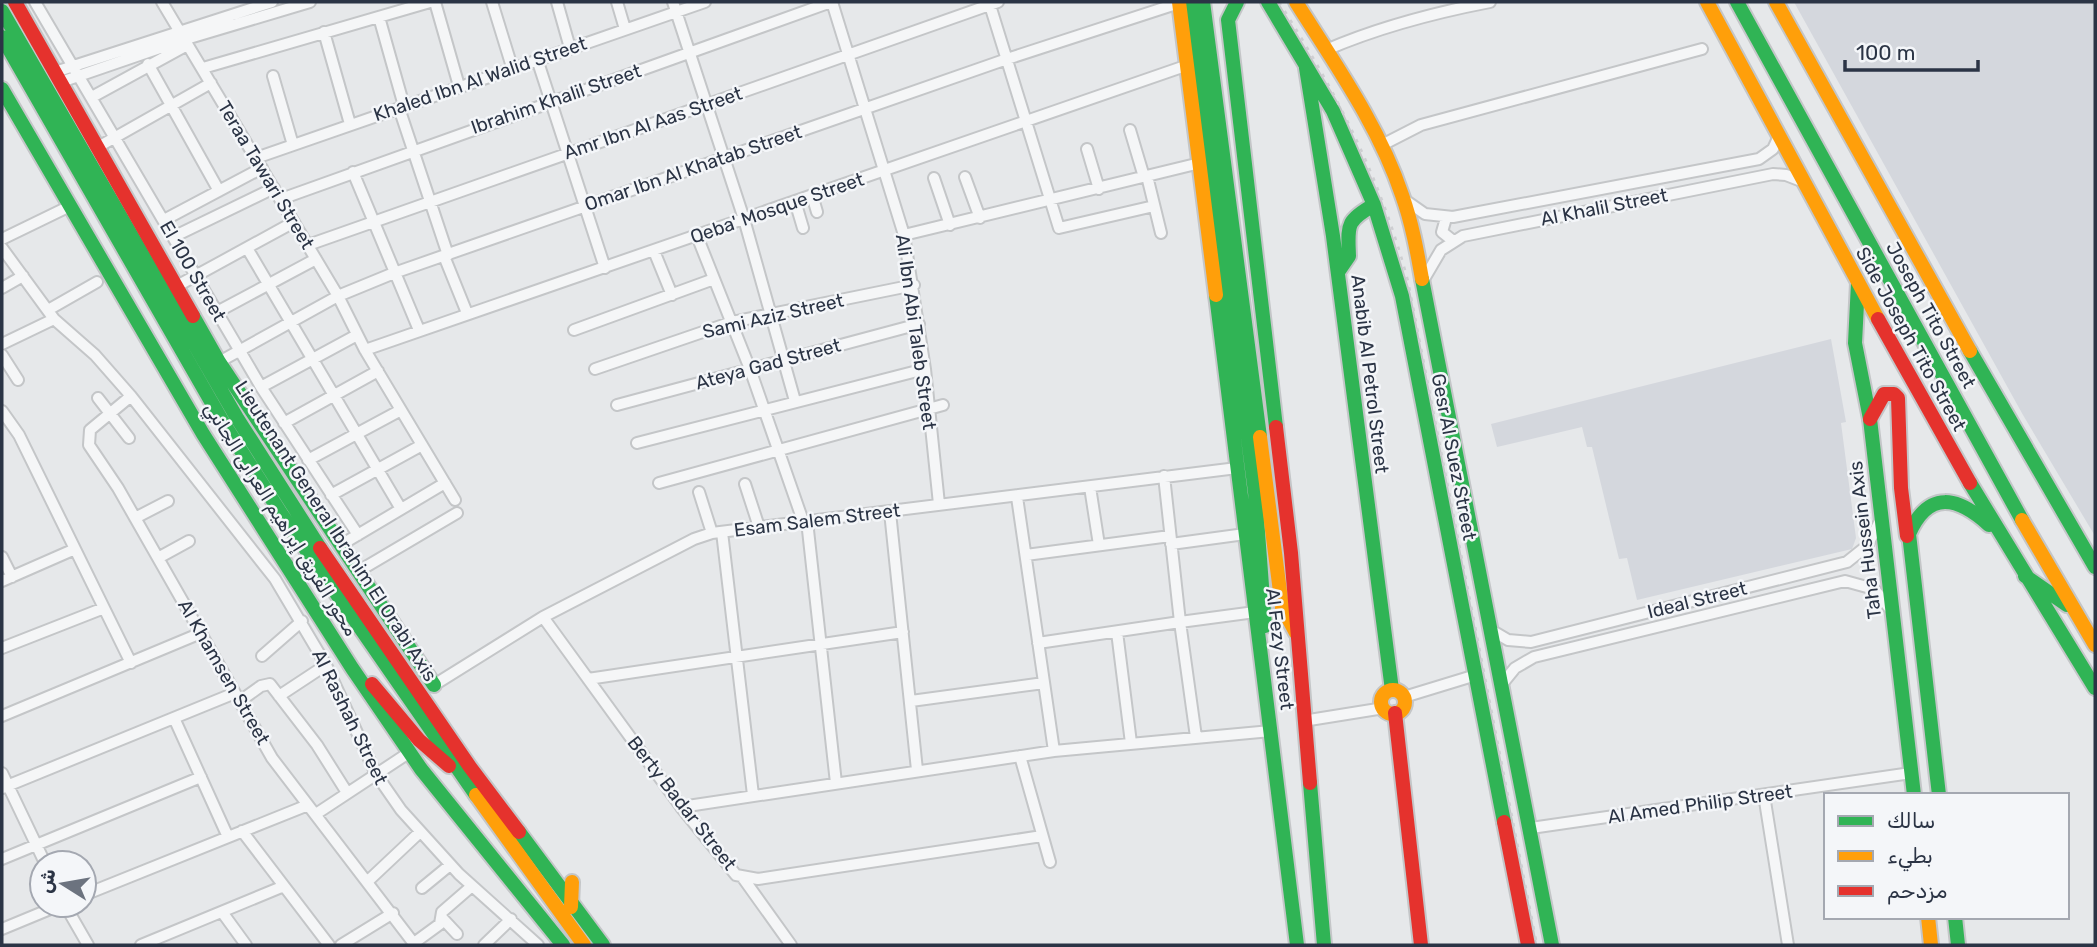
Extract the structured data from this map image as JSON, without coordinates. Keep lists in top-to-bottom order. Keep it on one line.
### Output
{"streets":{"main road":["Joseph Tito Street","Side Joseph Tito Street","Anabib Al Petrol Street","Gesr Al Suez Street","محور الفريق إبراهيم العرابى الجانبي","Lieutenant General Ibrahim El Orabi Axis","Taha Hussein Axis","Al Fezy Street"],"street":["Khaled Ibn Al Walid Street","Ibrahim Khalil Street","Amr Ibn Al Aas Street","Omar Ibn Al Khatab Street","Teraa Tawari Street","Al Khalil Street","Qeba' Mosque Street","El 100 Street","Sami Aziz Street","Ali Ibn Abi Taleb Street","Ateya Gad Street","Esam Salem Street","Ideal Street","Al Khamsen Street","Al Rashah Street","Berty Badar Street","Al Amed Philip Street"]},"crossings":[["Khaled Ibn Al Walid Street","Teraa Tawari Street"],["Ibrahim Khalil Street","Teraa Tawari Street"],["Ibrahim Khalil Street","Ali Ibn Abi Taleb Street"],["Amr Ibn Al Aas Street","Teraa Tawari Street"],["Amr Ibn Al Aas Street","Ali Ibn Abi Taleb Street"],["Omar Ibn Al Khatab Street","Teraa Tawari Street"],["Omar Ibn Al Khatab Street","El 100 Street"],["Omar Ibn Al Khatab Street","Ali Ibn Abi Taleb Street"],["Omar Ibn Al Khatab Street","محور الفريق إبراهيم العرابى الجانبي"],["Omar Ibn Al Khatab Street","Lieutenant General Ibrahim El Orabi Axis"],["Omar Ibn Al Khatab Street","Al Fezy Street"],["Teraa Tawari Street","Qeba' Mosque Street"],["Al Khalil Street","Side Joseph Tito Street"],["Qeba' Mosque Street","Ali Ibn Abi Taleb Street"],["Qeba' Mosque Street","Al Fezy Street"],["Sami Aziz Street","Ali Ibn Abi Taleb Street"],["Ali Ibn Abi Taleb Street","Ateya Gad Street"],["Ali Ibn Abi Taleb Street","Esam Salem Street"],["Side Joseph Tito Street","Taha Hussein Axis"],["Anabib Al Petrol Street","Gesr Al Suez Street"],["Gesr Al Suez Street","Ideal Street"],["Gesr Al Suez Street","Al Amed Philip Street"],["محور الفريق إبراهيم العرابى الجانبي","Esam Salem Street"],["محور الفريق إبراهيم العرابى الجانبي","Lieutenant General Ibrahim El Orabi Axis"],["Esam Salem Street","Al Fezy Street"],["Esam Salem Street","Berty Badar Street"],["Taha Hussein Axis","Ideal Street"],["Taha Hussein Axis","Al Amed Philip Street"],["Al Fezy Street","Berty Badar Street"],["Al Khamsen Street","Al Rashah Street"]],"legend":["سالك","بطيء","مزدحم"],"scale_bar":"100 m","north":"left"}
